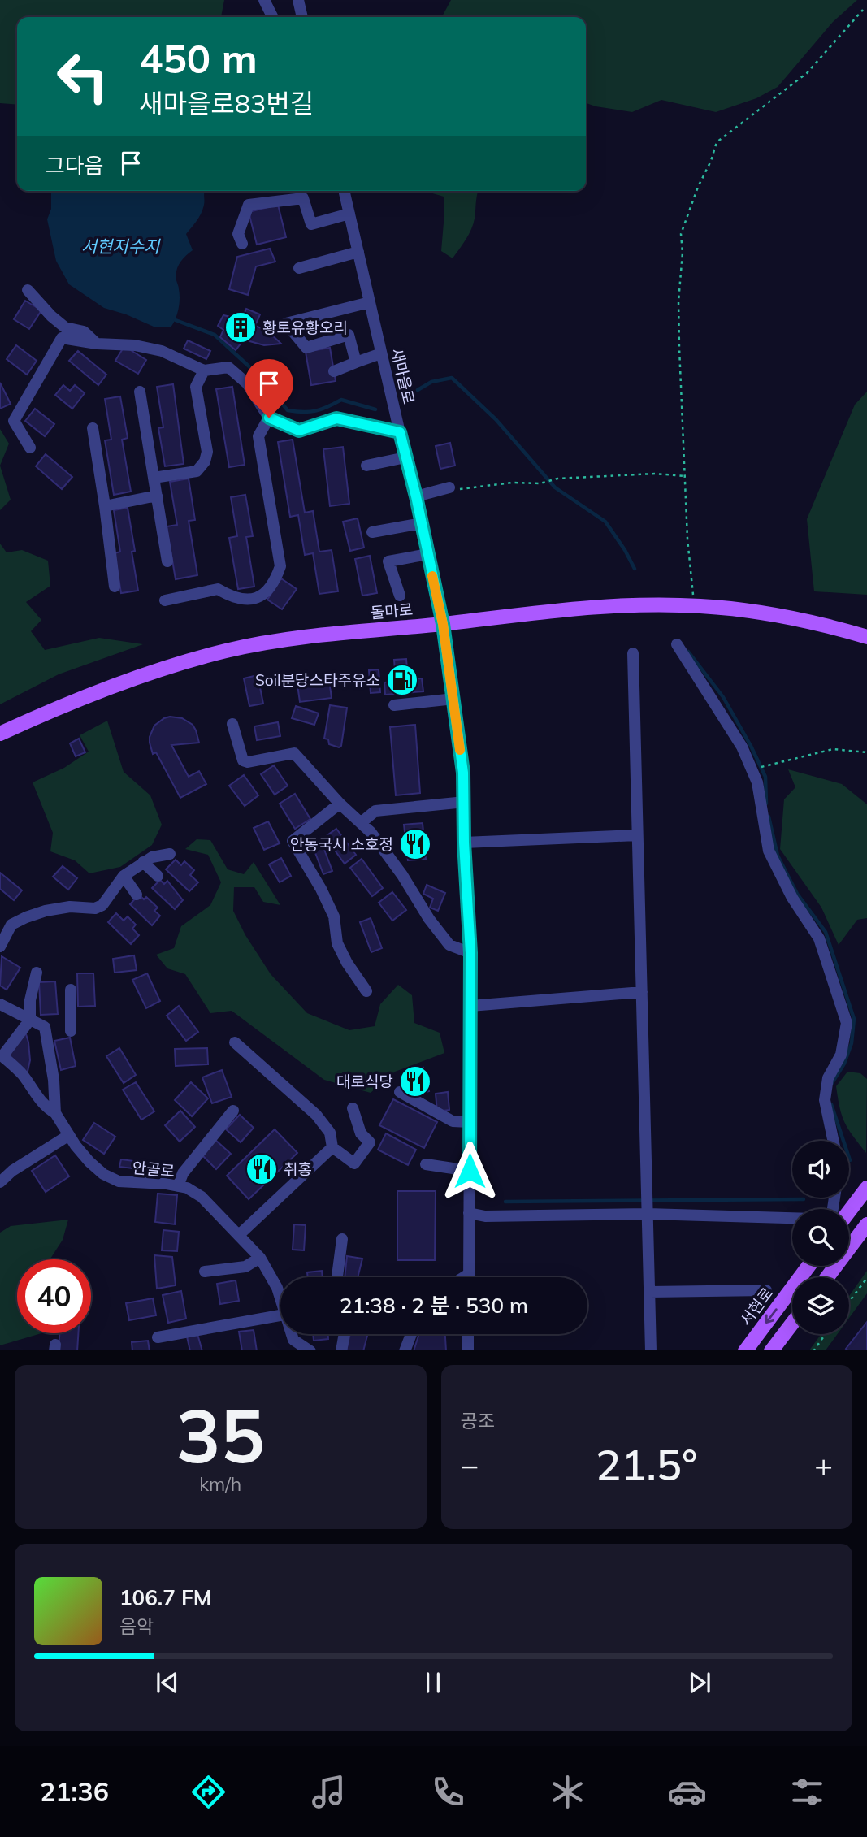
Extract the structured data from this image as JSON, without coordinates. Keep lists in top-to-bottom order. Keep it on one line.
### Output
{"streets":{"main road":["돌마로","서현로"],"street":["새마을로","안골로"]},"crossings":[["새마을로","돌마로"]],"water":["서현저수지"],"places":{"building":["황토유황오리"],"fuel station":["Soil분당스타주유소"],"restaurant":["안동국시 소호정","대로식당","취홍"]},"page":{"turn":["450 m","새마을로83번길"],"then":"그다음","limit":"40","trip":"21:38 · 2 분 · 530 m","tile":[["35","km/h"],"공조"],"heat":["−","21.5°","+"],"song":["106.7 FM","음악"],"tabs":"21:36"}}
